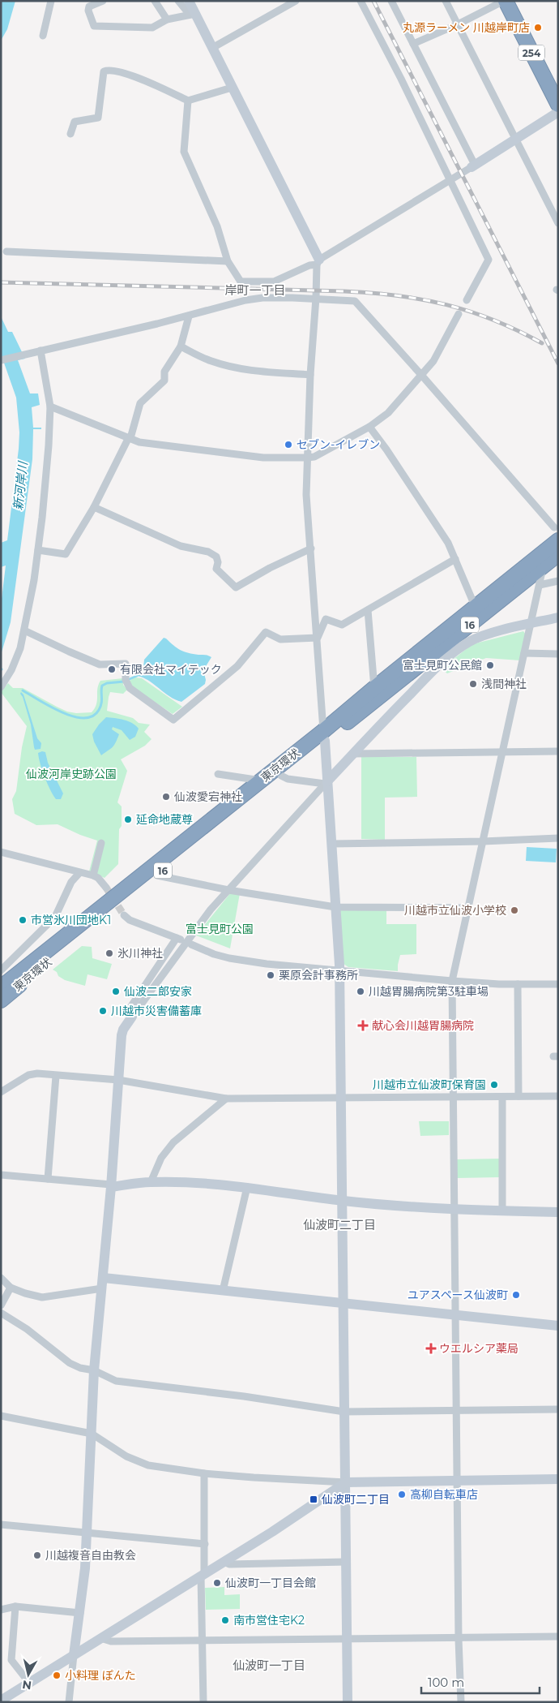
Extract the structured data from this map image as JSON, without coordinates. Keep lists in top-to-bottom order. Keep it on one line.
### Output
{"streets":{"highway":["254","16","東京環状"]},"districts":["岸町一丁目","仙波町二丁目","仙波町一丁目"],"water":["新河岸川"],"parks":["仙波河岸史跡公園","富士見町公園"],"places":{"other":["丸源ラーメン 川越岸町店","セブン-イレブン","富士見町公民館","有限会社マイテック","浅間神社","仙波愛宕神社","延命地蔵尊","川越市立仙波小学校","市営氷川団地K1","氷川神社","栗原会計事務所","仙波二郎安家","川越胃腸病院第3駐車場","川越市災害備蓄庫","川越市立仙波町保育園","ユアスペース仙波町","高柳自転車店","川越複音自由教会","仙波町一丁目会館","南市営住宅K2","小料理 ぽんた"],"health":["献心会川越胃腸病院","ウエルシア薬局"],"transit":["仙波町二丁目"]},"scale_bar":"100 m","north":"bottom"}
